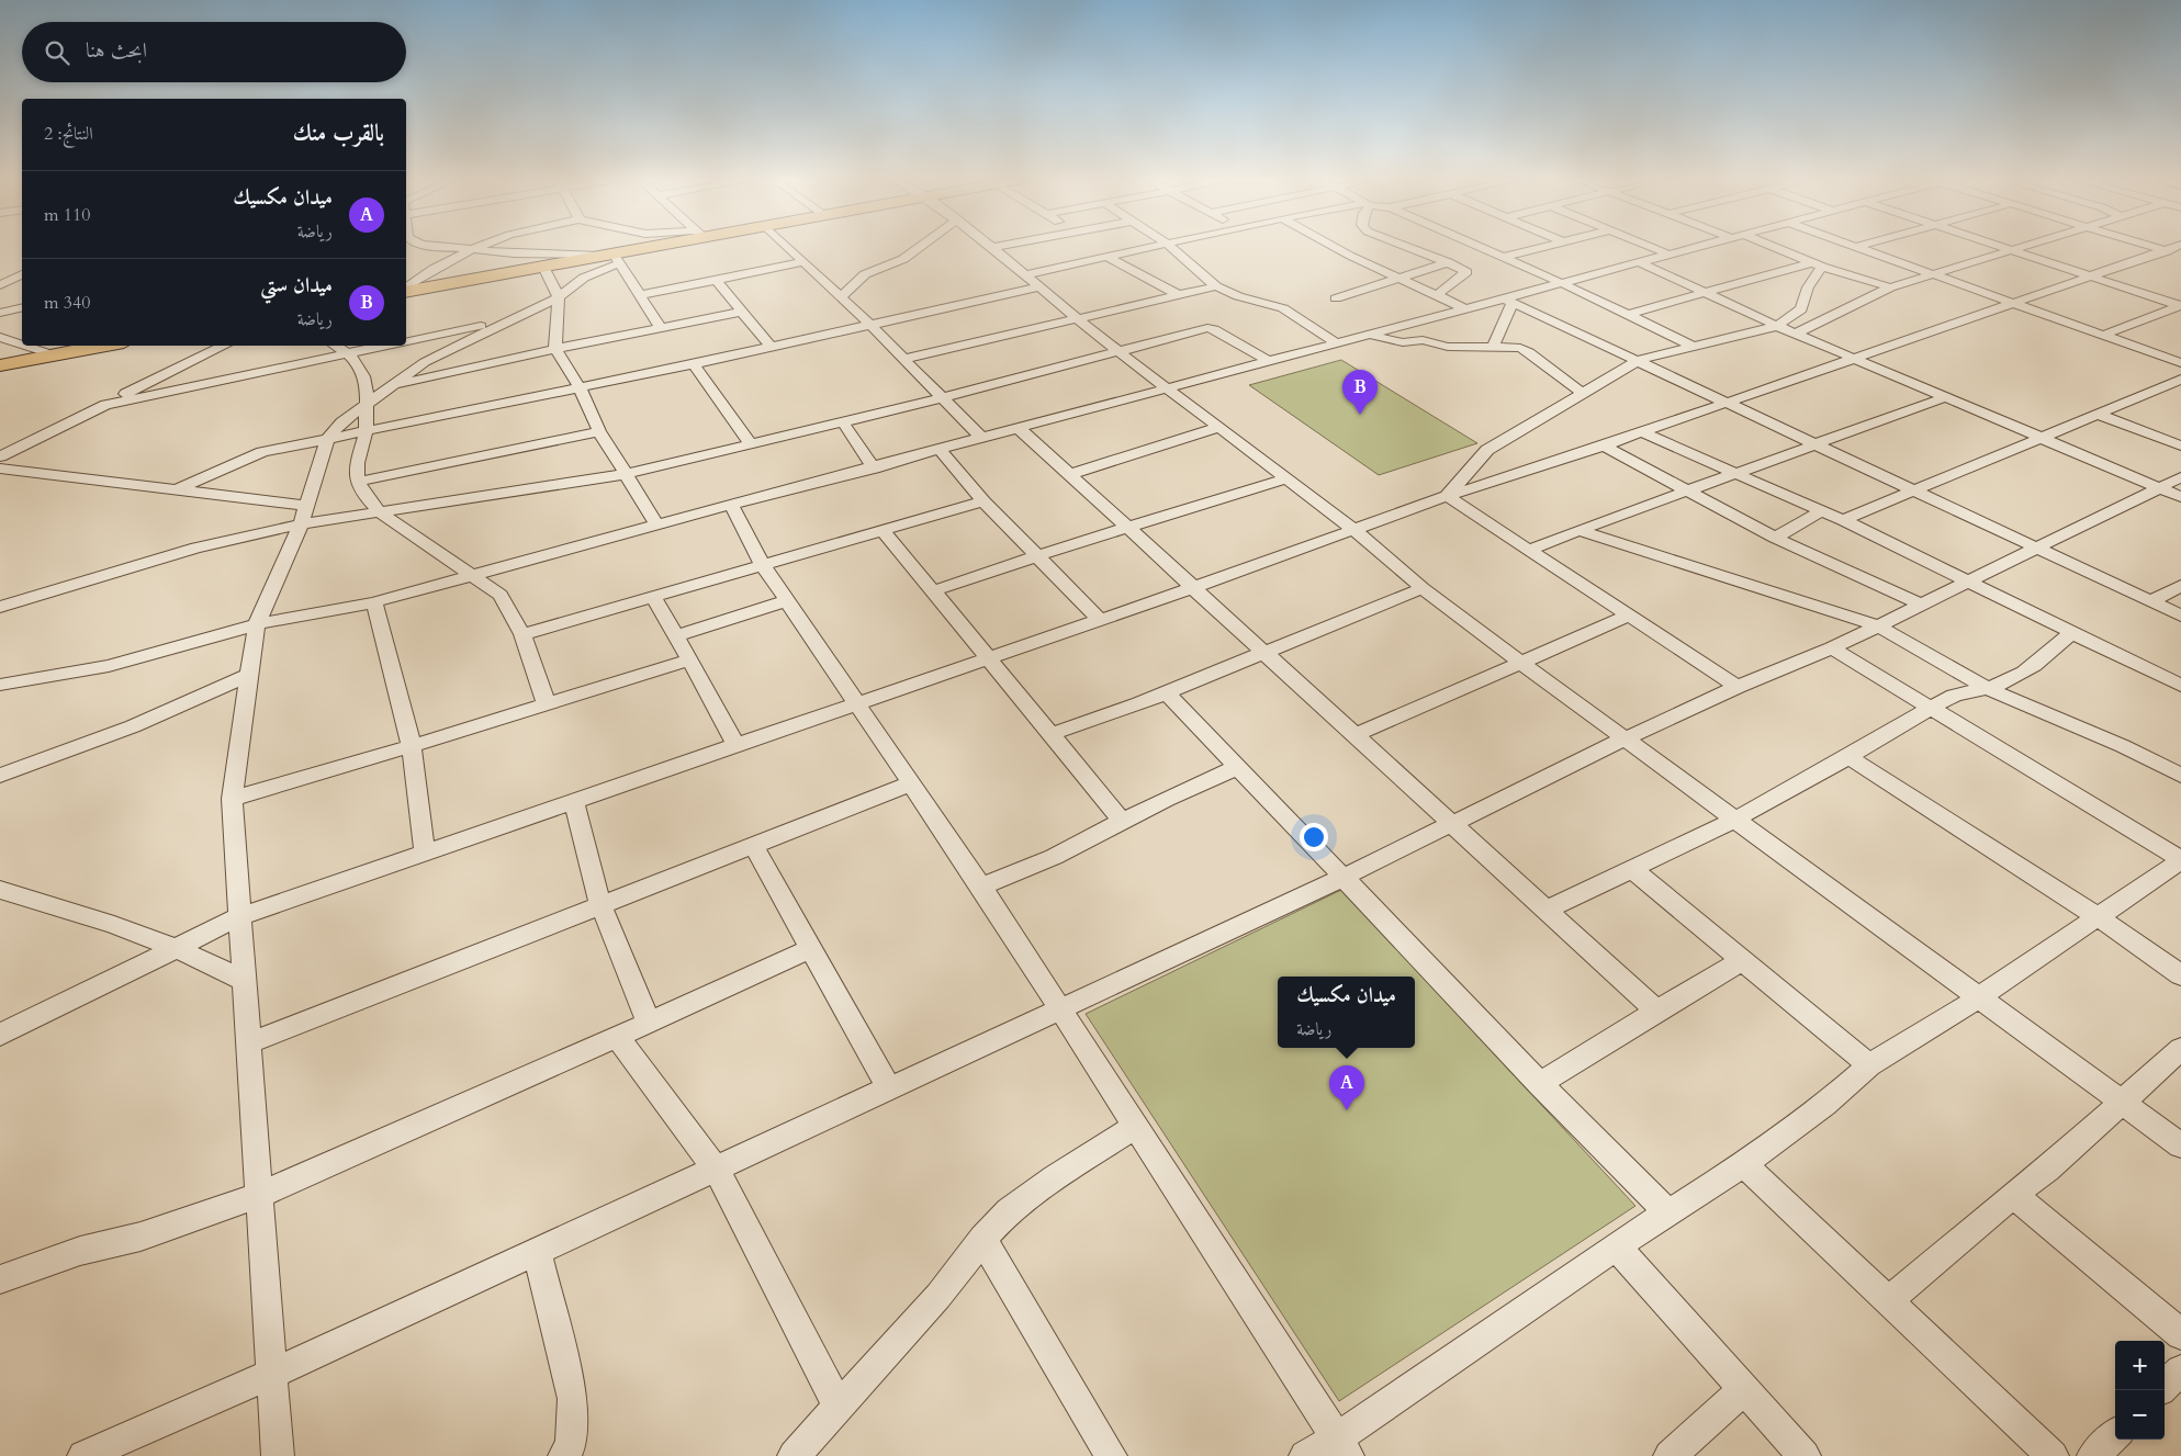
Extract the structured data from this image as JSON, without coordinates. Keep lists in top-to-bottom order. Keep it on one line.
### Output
{"page":{"search":"ابحث هنا","heading":["بالقرب منك","النتائج: 2"],"list":[{"mark":"A","name":"ميدان مكسيك","note":"رياضة","value":"110 m"},{"mark":"B","name":"ميدان ستي","note":"رياضة","value":"340 m"}],"pins":["B","A"],"popup":["ميدان مكسيك","رياضة"],"map_buttons":["+","−"]}}
